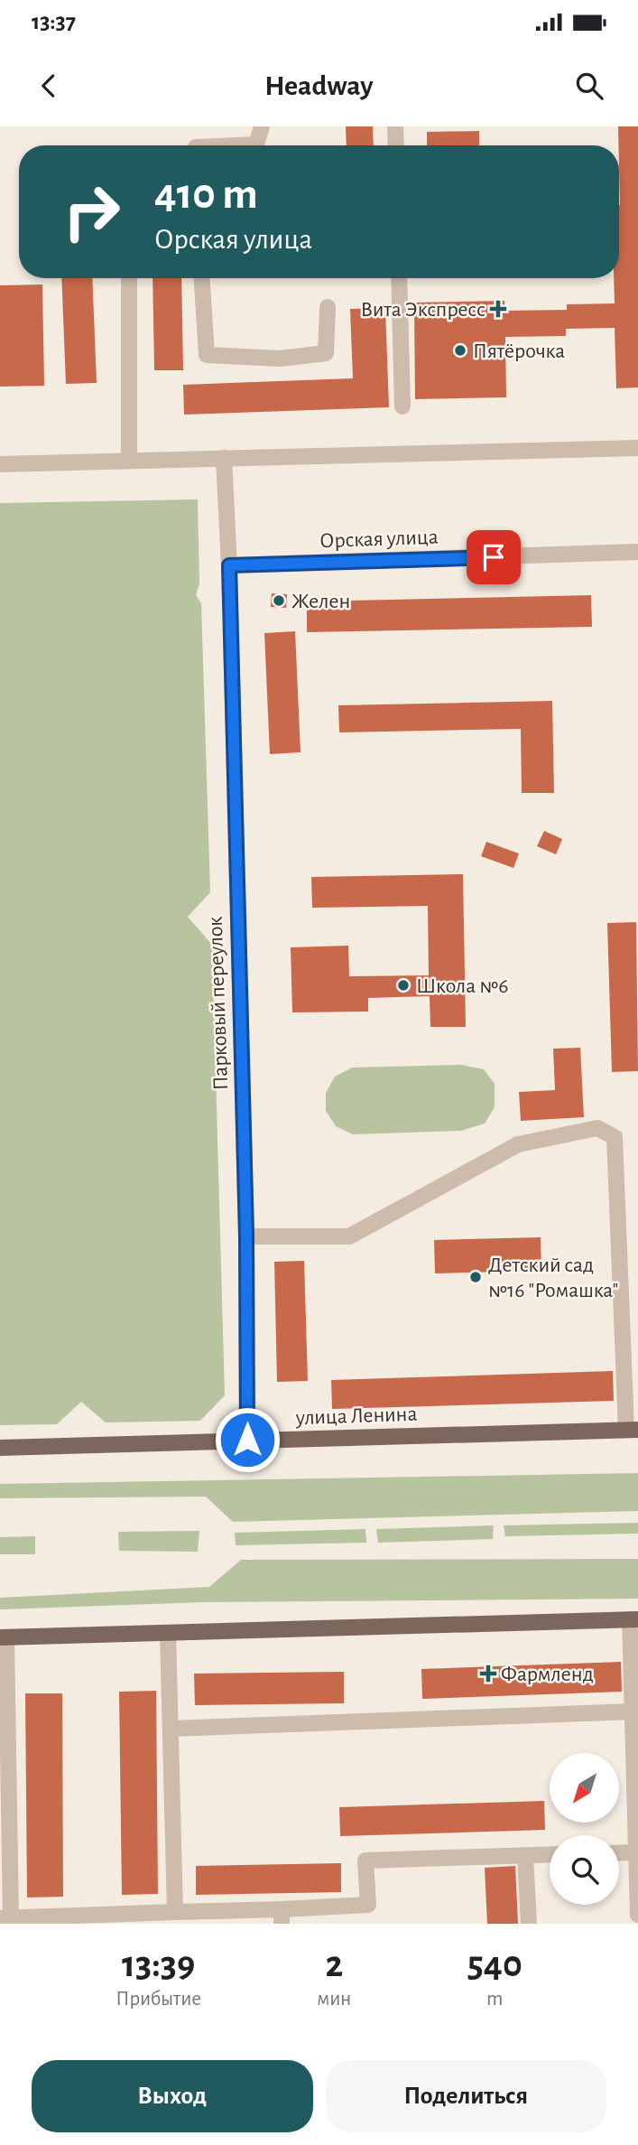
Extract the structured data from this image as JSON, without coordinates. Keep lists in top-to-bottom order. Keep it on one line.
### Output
{"streets":{"main road":["улица Ленина"],"street":["Орская улица","Парковый переулок"]},"crossings":[["Орская улица","Парковый переулок"],["Парковый переулок","улица Ленина"]],"places":{"health":["Вита Экспресс","Фармленд"],"other":["Пятёрочка","Желен","Школа №6","Детский сад №16 \"Ромашка\""]},"north":"bottom left","page":{"status":"13:37","header":"Headway","turn":["410 m","Орская улица"],"eta":["13:39","Прибытие","2","мин","540","m"],"buttons":["Выход","Поделиться"]}}
